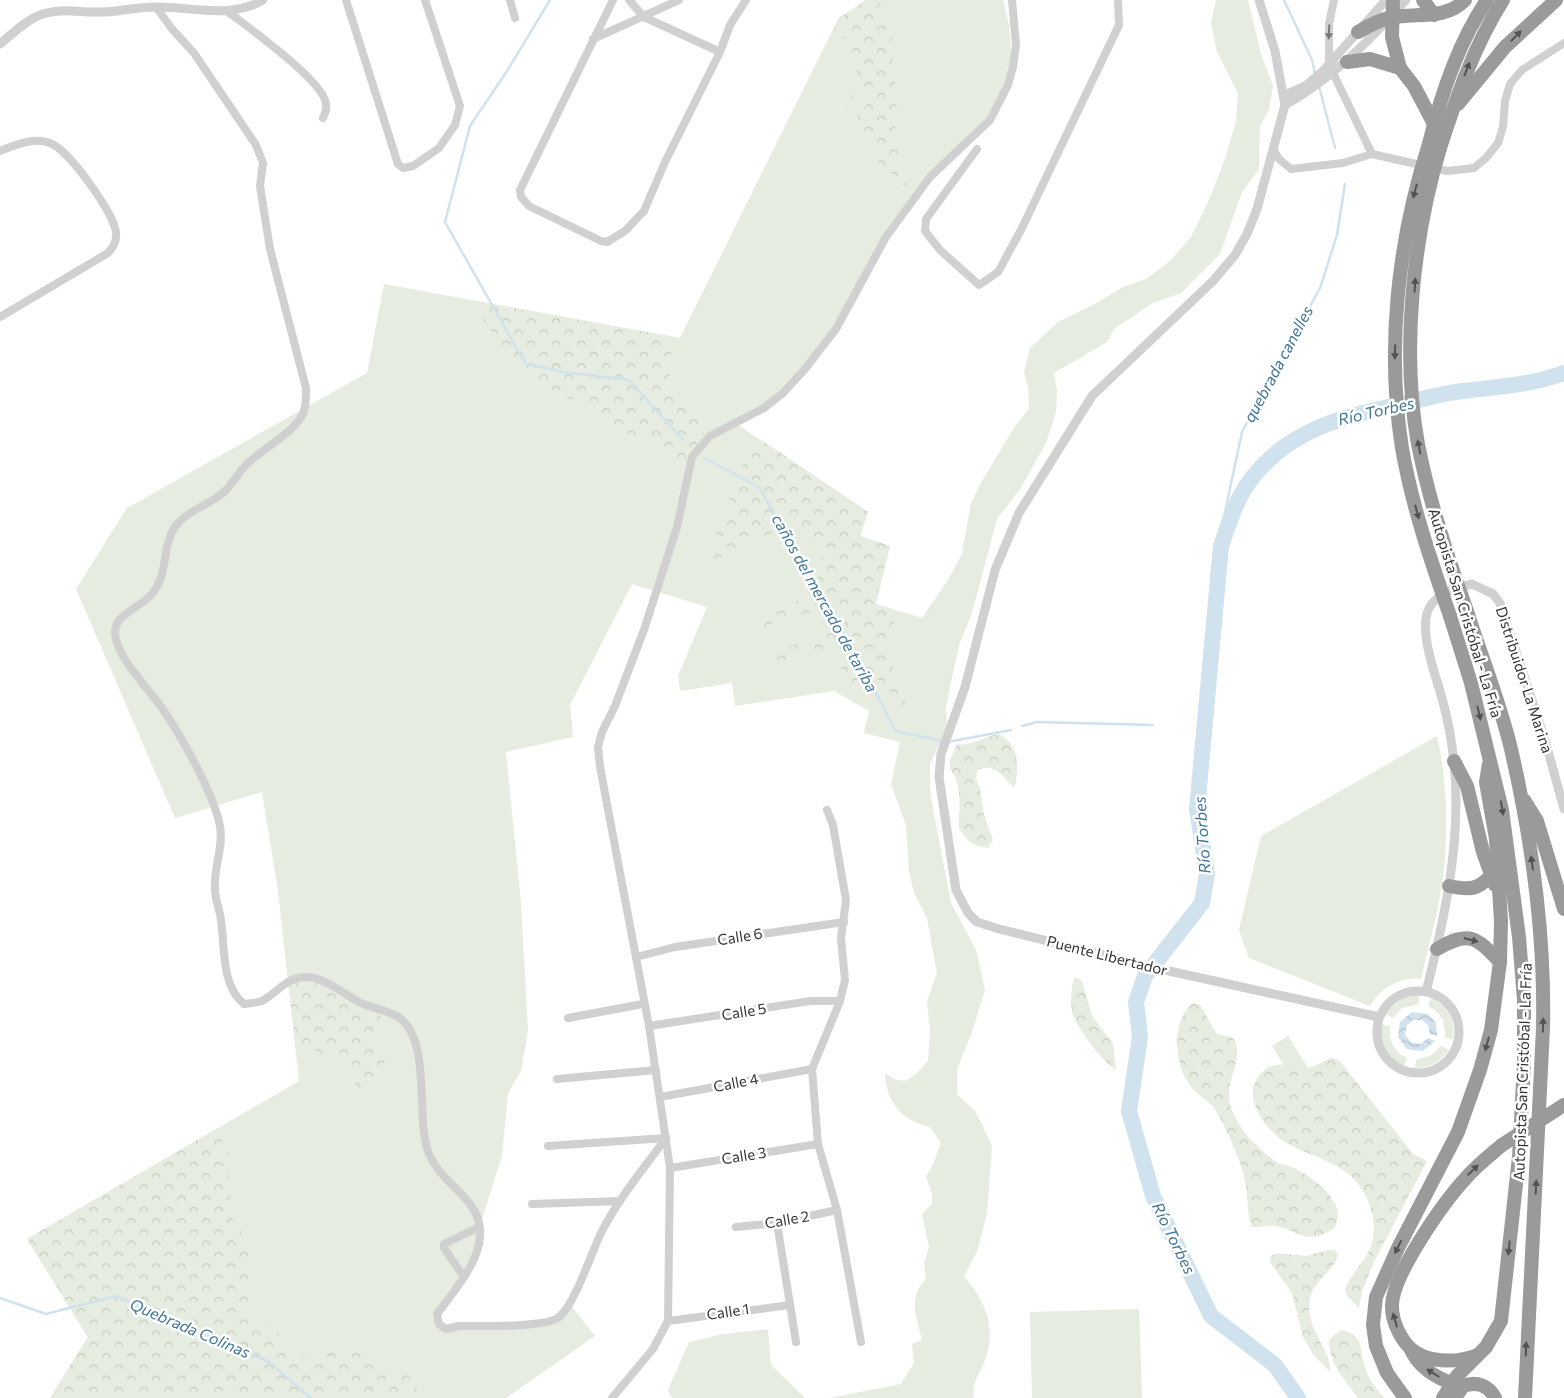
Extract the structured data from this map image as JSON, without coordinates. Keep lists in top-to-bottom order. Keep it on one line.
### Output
{"streets":{"highway":["Autopista San Cristóbal - La Fría"],"street":["Distribuidor La Marina","Calle 6","Puente Libertador","Calle 5","Calle 4","Calle 3","Calle 2","Calle 1"]},"crossings":[["Distribuidor La Marina","Puente Libertador"]],"water":["quebrada canelles","Río Torbes","caños del mercado de tariba","Quebrada Colinas"]}
